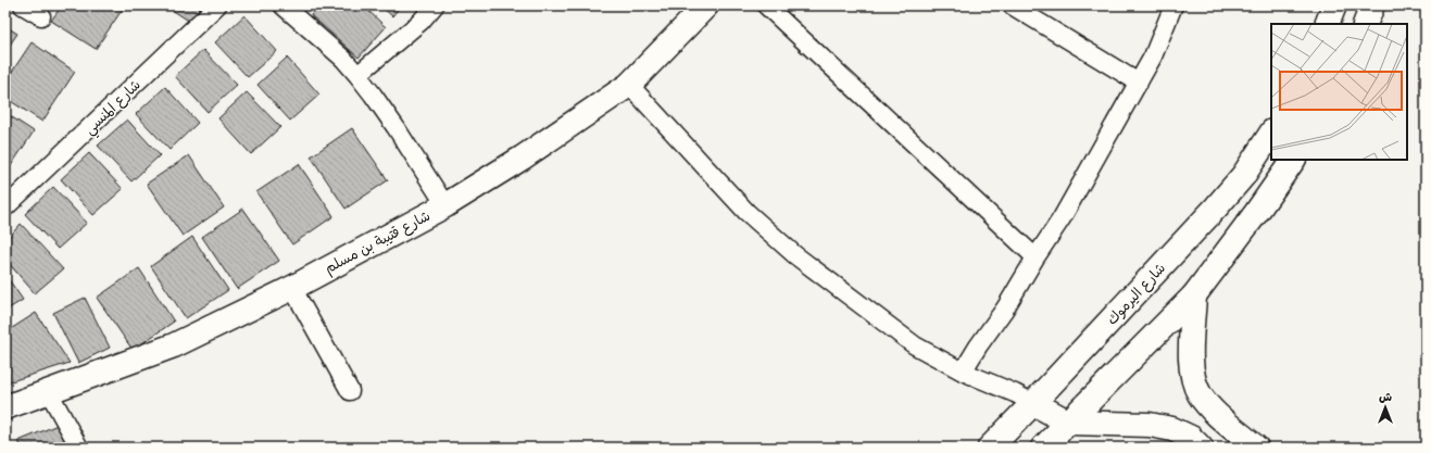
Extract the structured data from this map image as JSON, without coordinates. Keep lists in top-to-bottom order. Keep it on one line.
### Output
{"streets":{"main road":["شارع قتيبة بن مسلم","شارع اليرموك"],"street":["شارع المنسي"]},"north":"top"}
